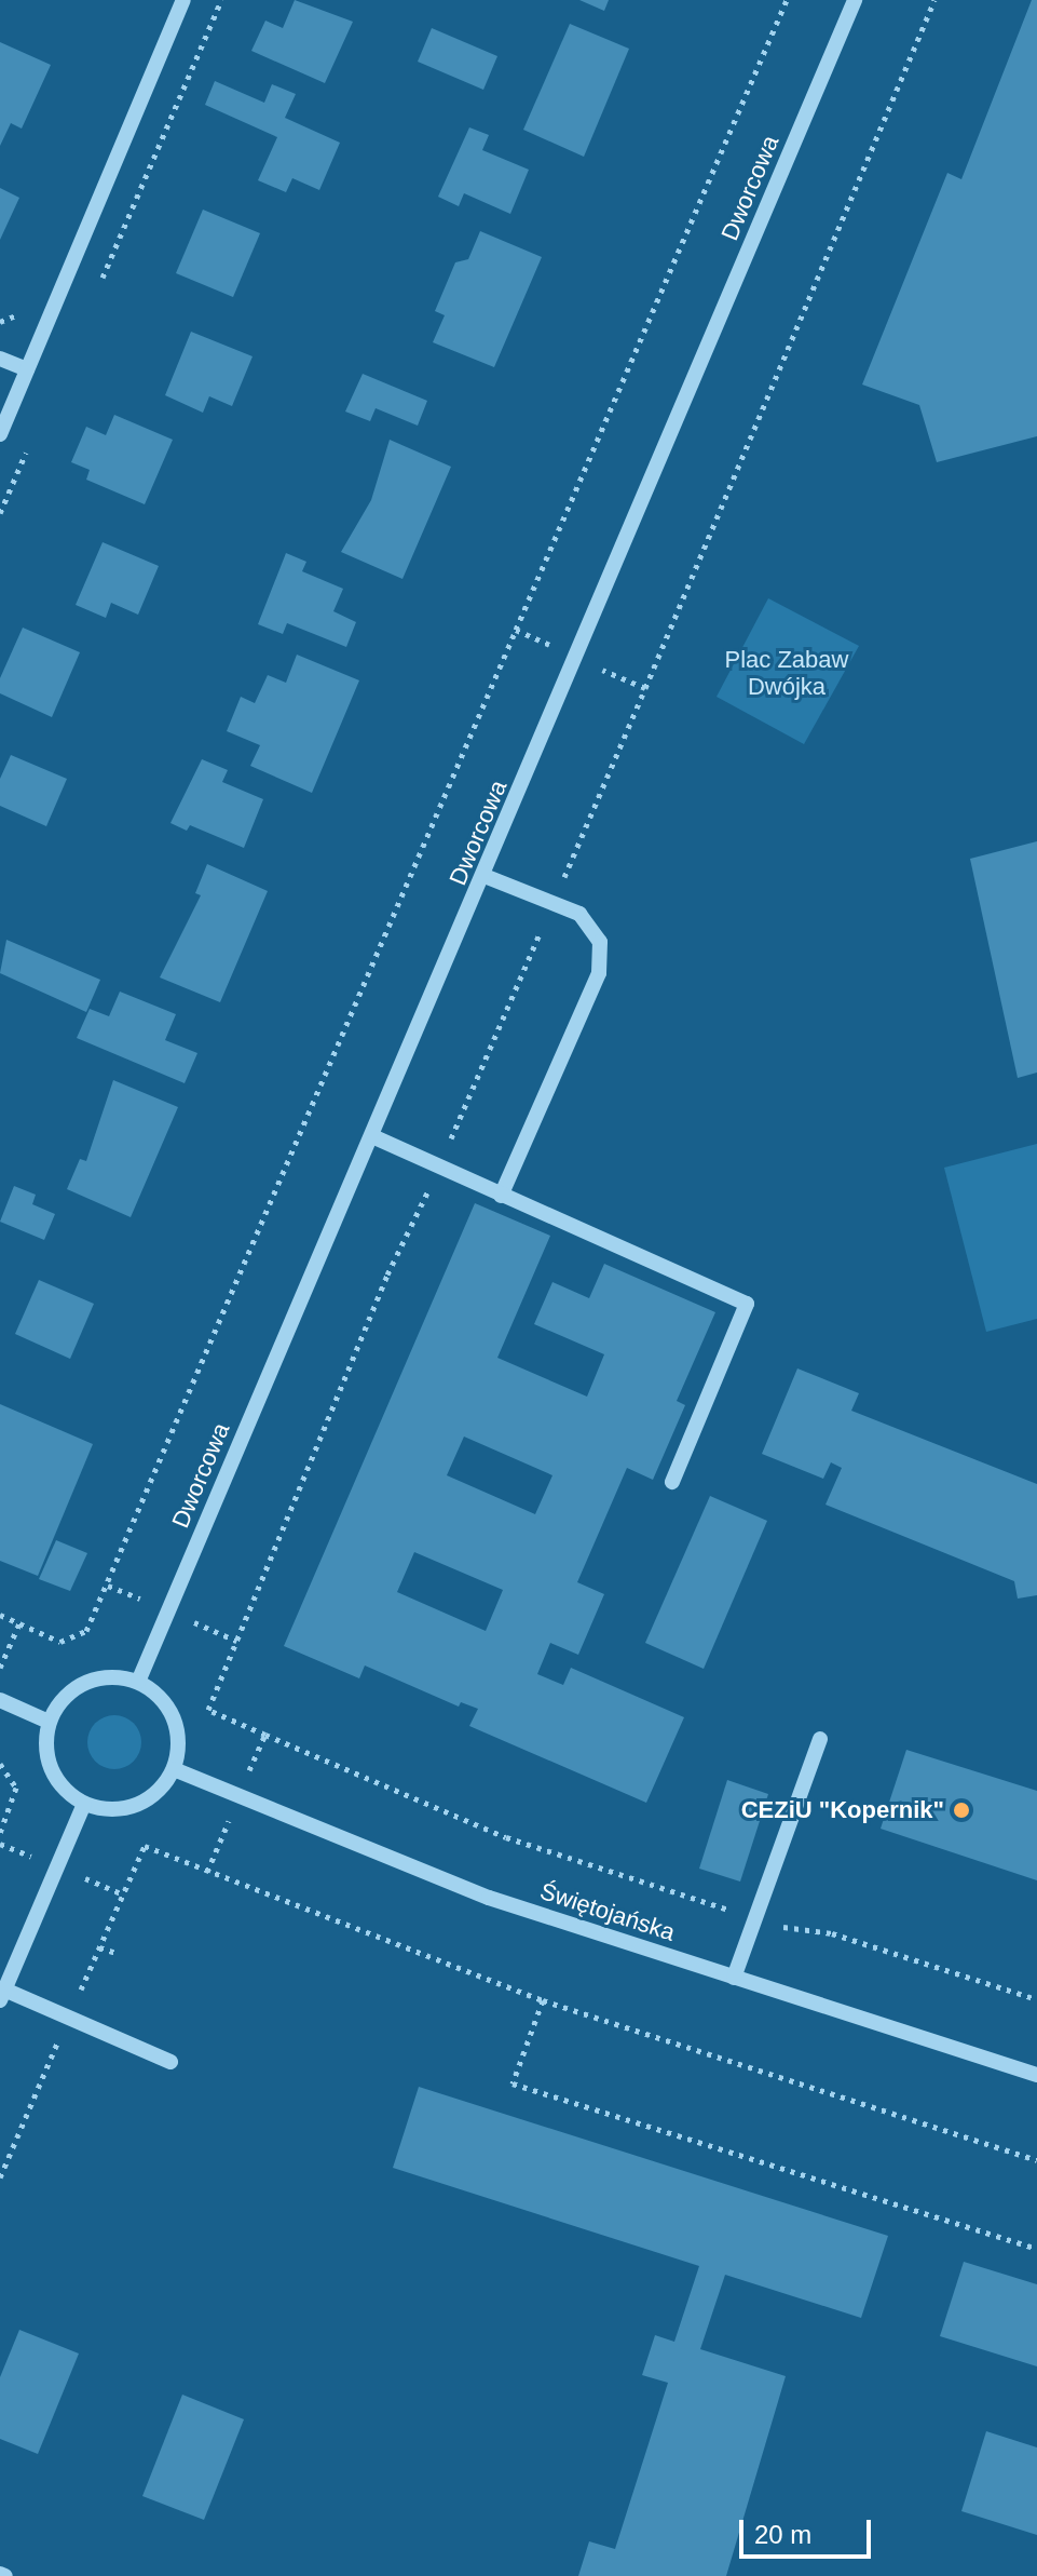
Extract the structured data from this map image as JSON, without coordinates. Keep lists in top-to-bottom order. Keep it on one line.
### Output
{"streets":{"street":["Dworcowa","Świętojańska"]},"crossings":[["Dworcowa","Świętojańska"]],"parks":["Plac Zabaw Dwójka"],"places":["CEZiU \"Kopernik\""],"scale_bar":"20 m"}
